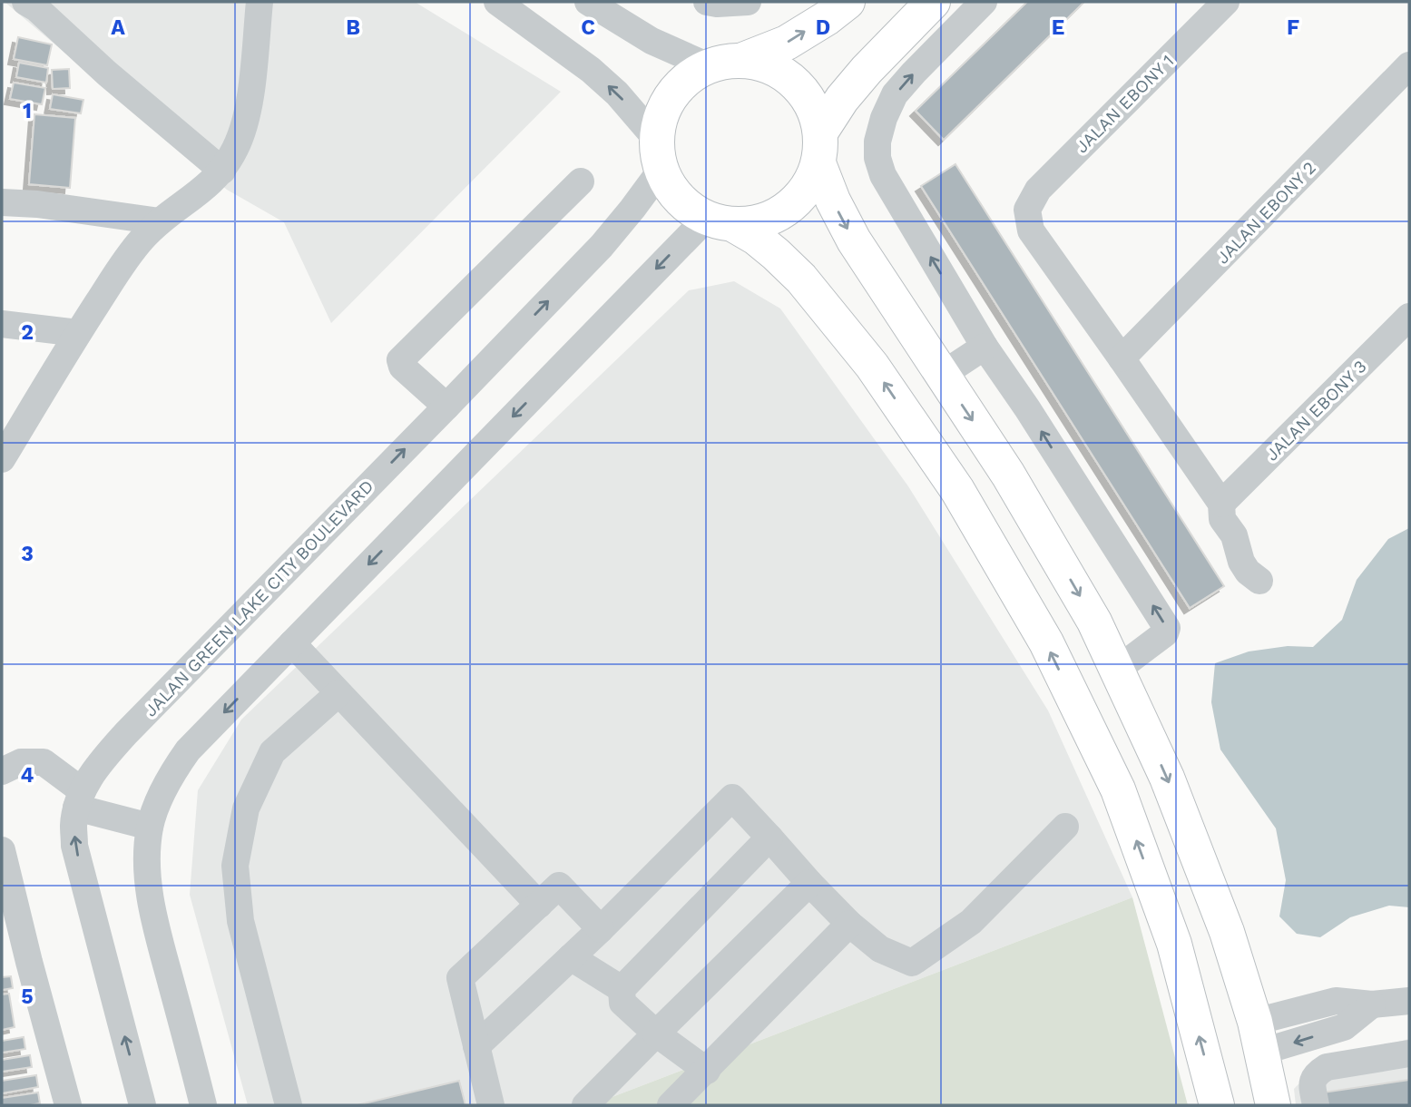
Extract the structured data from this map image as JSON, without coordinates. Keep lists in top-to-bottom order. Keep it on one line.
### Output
{"streets":{"street":["JALAN EBONY 1","JALAN EBONY 2","JALAN EBONY 3","JALAN GREEN LAKE CITY BOULEVARD"]},"crossings":[["JALAN EBONY 1","JALAN EBONY 2"]],"grid":{"columns":["A","B","C","D","E","F"],"rows":["1","2","3","4","5"]}}
